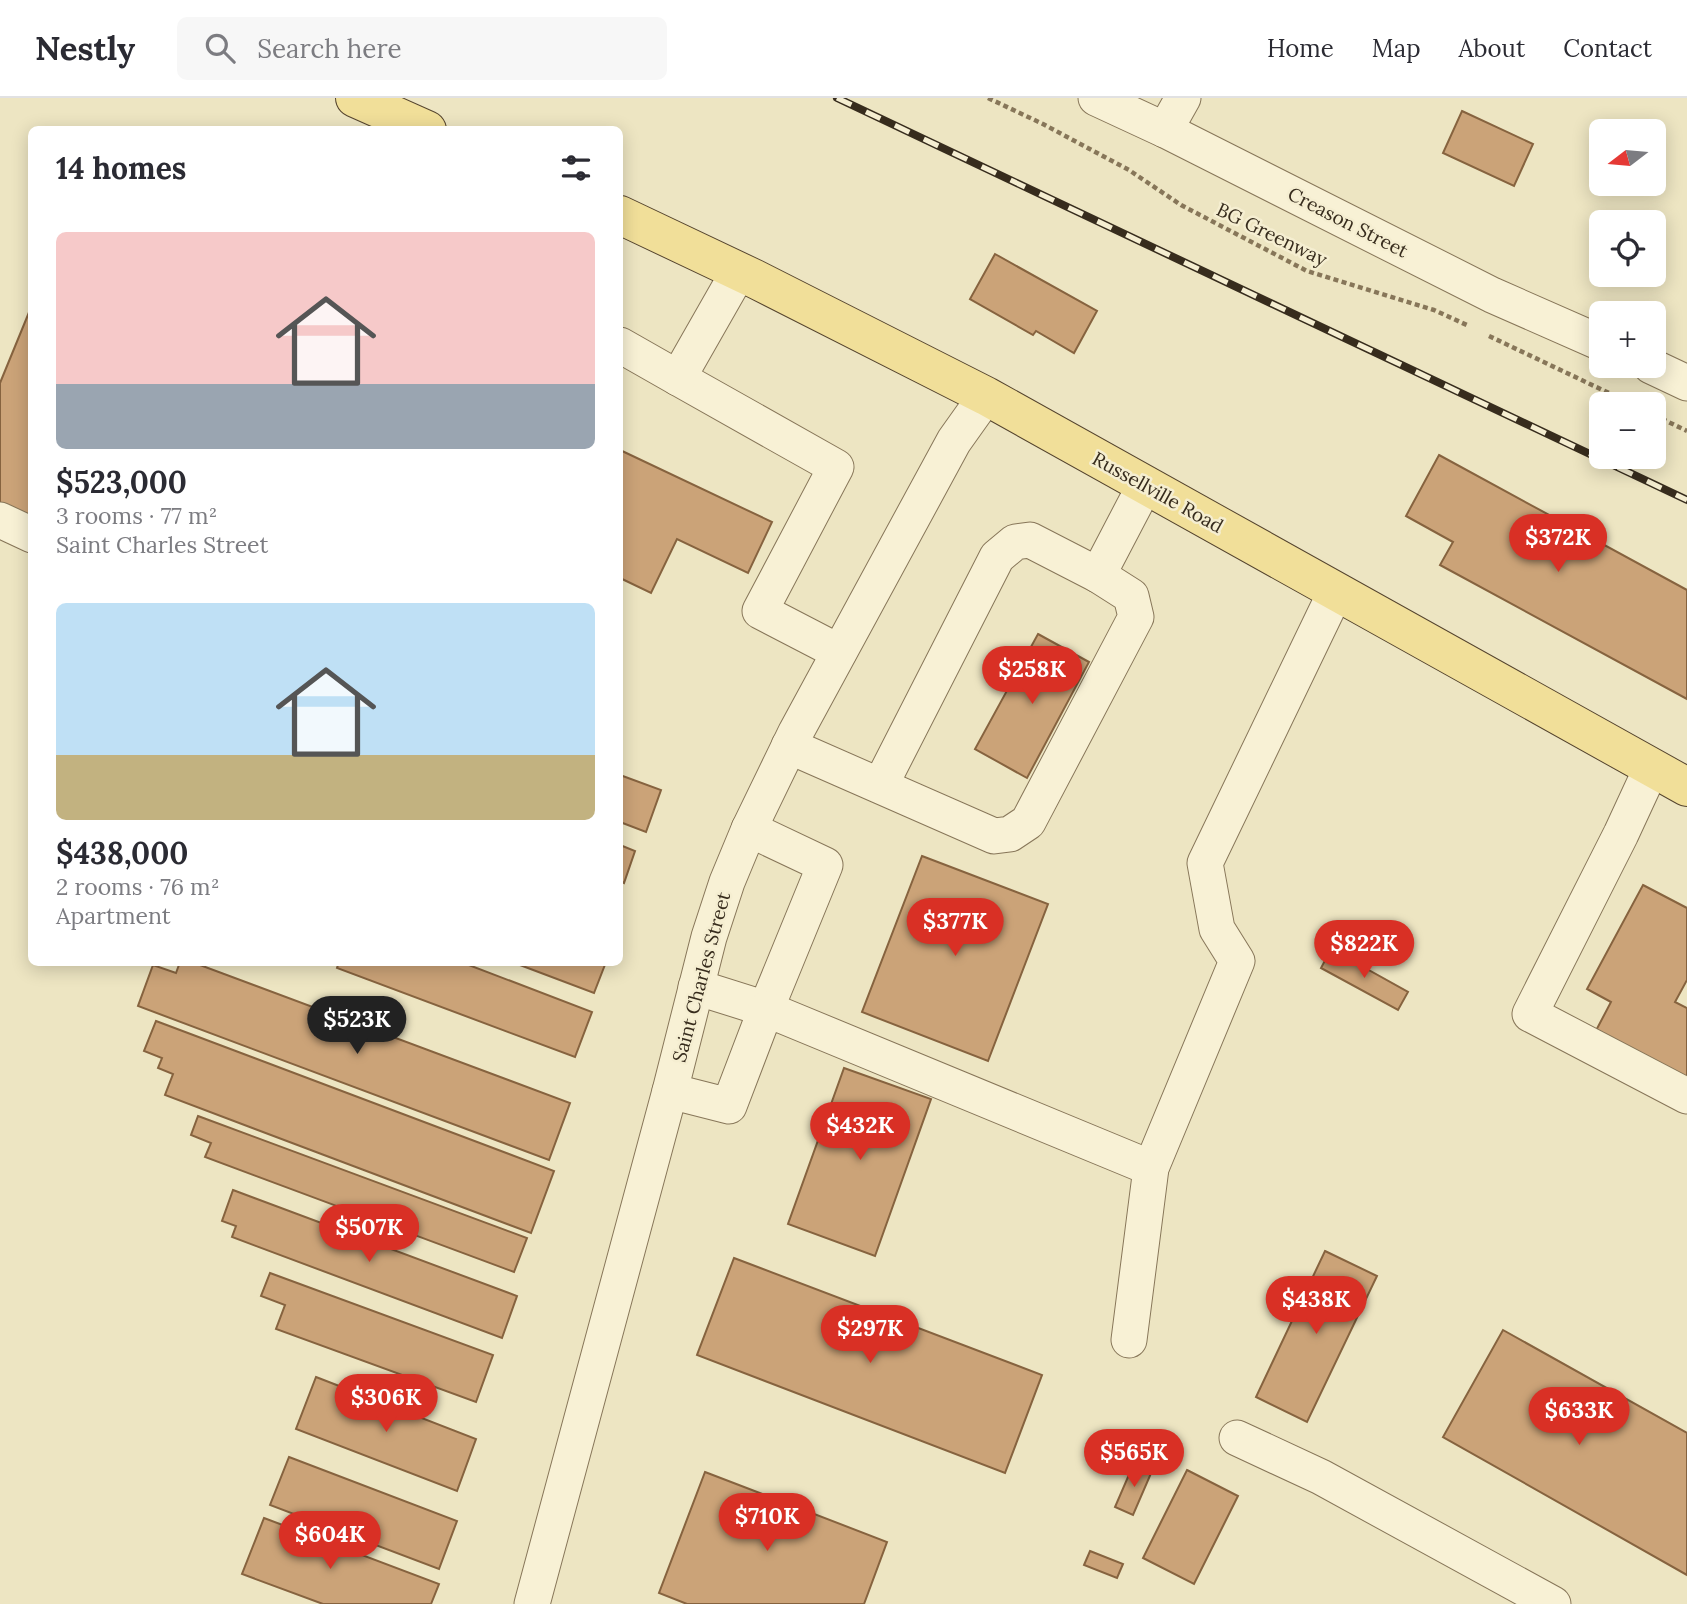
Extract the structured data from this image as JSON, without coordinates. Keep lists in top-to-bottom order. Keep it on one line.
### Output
{"streets":{"main road":["Russellville Road"],"street":["Creason Street","Saint Charles Street"],"path":["BG Greenway"]},"crossings":[["Russellville Road","Saint Charles Street"]],"north":"left","page":{"header":"Nestly","search":"Search here","nav":["Home","Map","About","Contact"],"map_buttons":["+","−"],"heading":"14 homes","list":[{"name":"$523,000","note":"3 rooms · 77 m² · Saint Charles Street"},{"name":"$438,000","note":"2 rooms · 76 m² · Apartment"}],"price":["$372K","$258K","$377K","$822K","$523K","$432K","$507K","$438K","$297K","$306K","$633K","$565K","$710K","$604K"]}}
